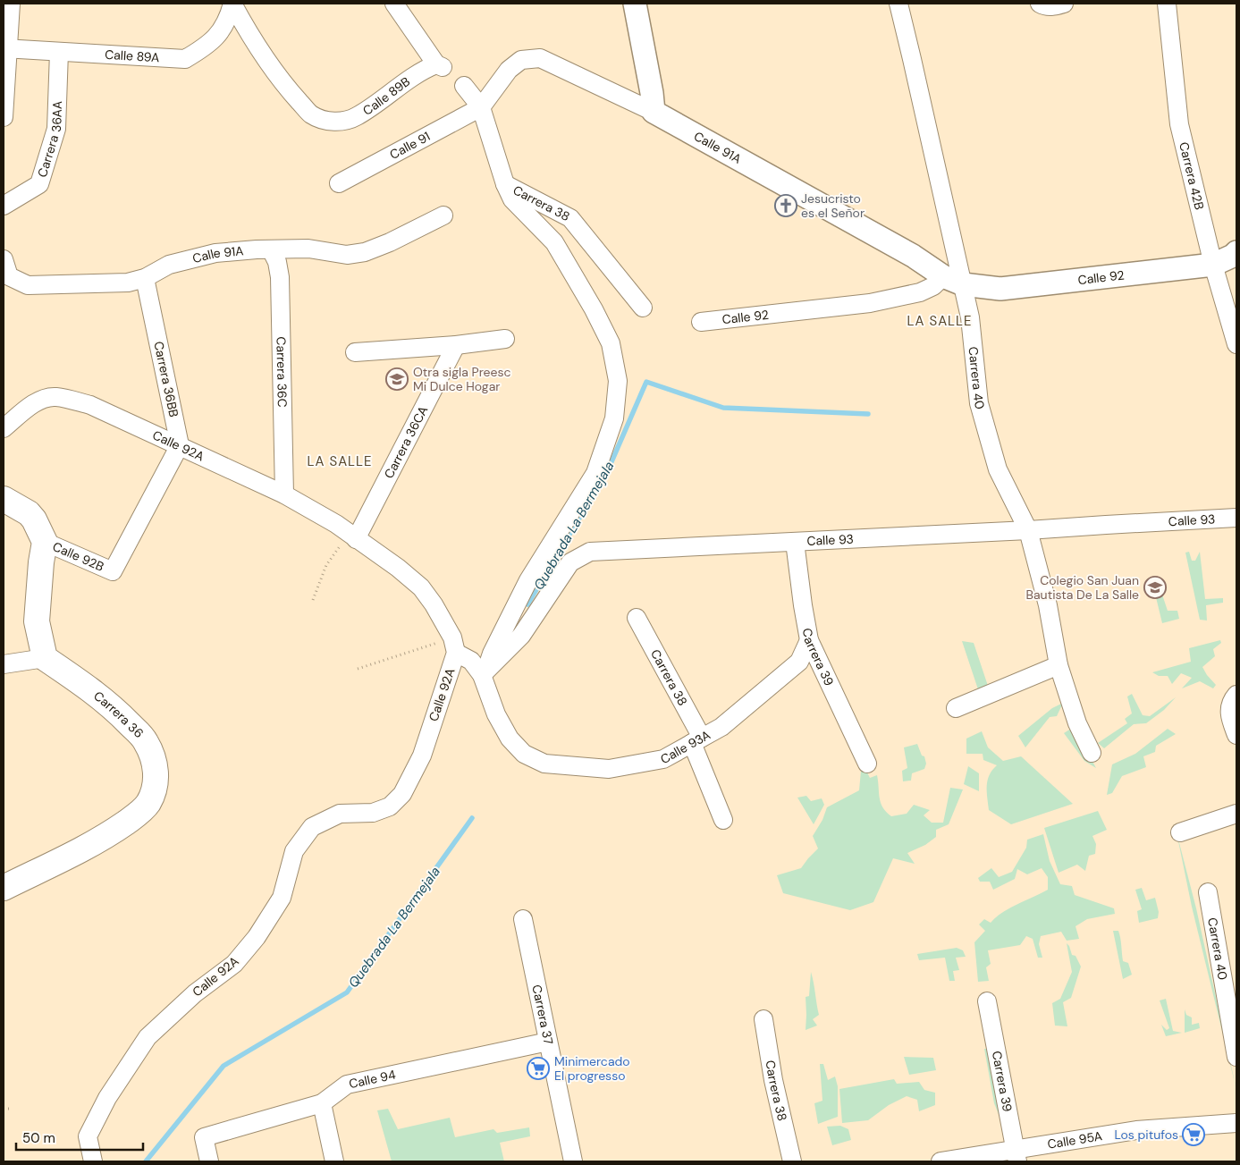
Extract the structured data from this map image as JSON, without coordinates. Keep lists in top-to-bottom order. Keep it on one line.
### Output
{"streets":{"main road":["Carrera 36"],"street":["Calle 89A","Calle 89B","Carrera 36AA","Calle 91","Calle 91A","Carrera 42B","Carrera 38","Calle 92","Carrera 36C","Carrera 40","Carrera 36BB","Carrera 36CA","Calle 92A","Calle 93","Calle 92B","Carrera 39","Calle 93A","Carrera 37","Calle 94","Calle 95A"]},"crossings":[["Calle 89A","Calle 89B"],["Calle 89A","Carrera 36AA"],["Calle 91","Calle 91A"],["Calle 91","Carrera 38"],["Calle 91A","Carrera 38"],["Calle 91A","Calle 92"],["Calle 91A","Carrera 36C"],["Calle 91A","Carrera 40"],["Calle 91A","Carrera 36BB"],["Carrera 42B","Calle 92"],["Carrera 38","Calle 93A"],["Calle 92","Carrera 40"],["Carrera 36C","Calle 92A"],["Carrera 40","Calle 93"],["Carrera 36BB","Calle 92A"],["Carrera 36BB","Calle 92B"],["Carrera 36CA","Calle 92A"],["Calle 92A","Calle 92B"],["Calle 93","Carrera 39"],["Calle 93","Calle 93A"],["Carrera 39","Calle 93A"],["Carrera 39","Calle 95A"],["Carrera 37","Calle 94"]],"districts":["LA SALLE","LA SALLE"],"water":["Quebrada La Bermejala"],"places":{"church":["Jesucristo es el Señor"],"school or university":["Otra sigla Preesc Mi Dulce Hogar","Colegio San Juan Bautista De La Salle"],"supermarket":["Minimercado El progresso","Los pitufos"]},"scale_bar":"50 m"}
